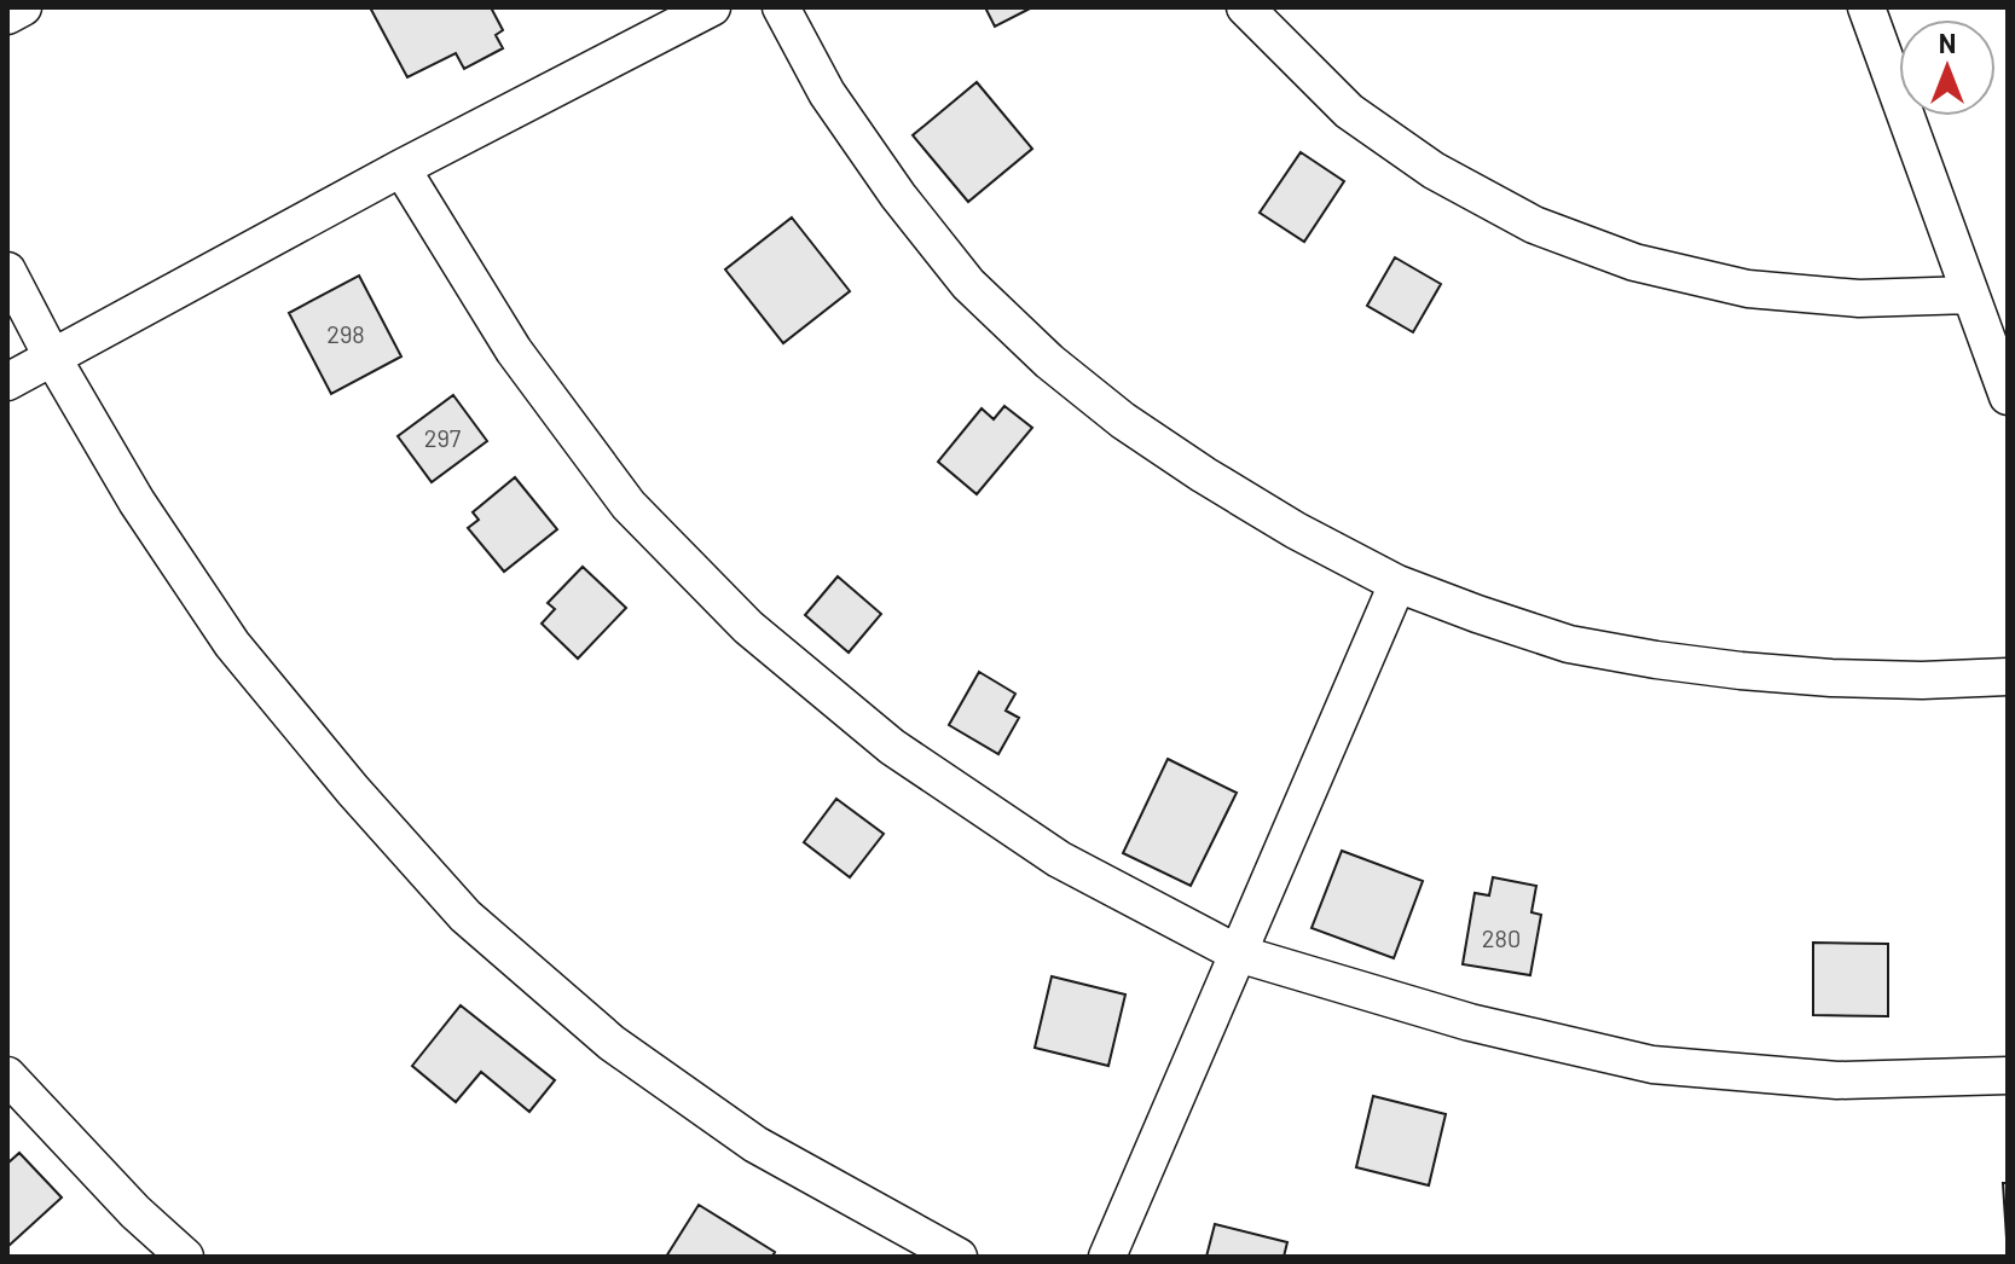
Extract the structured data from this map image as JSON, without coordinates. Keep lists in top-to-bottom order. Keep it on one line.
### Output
{"house_numbers":["298","297","280"],"north":"top"}
